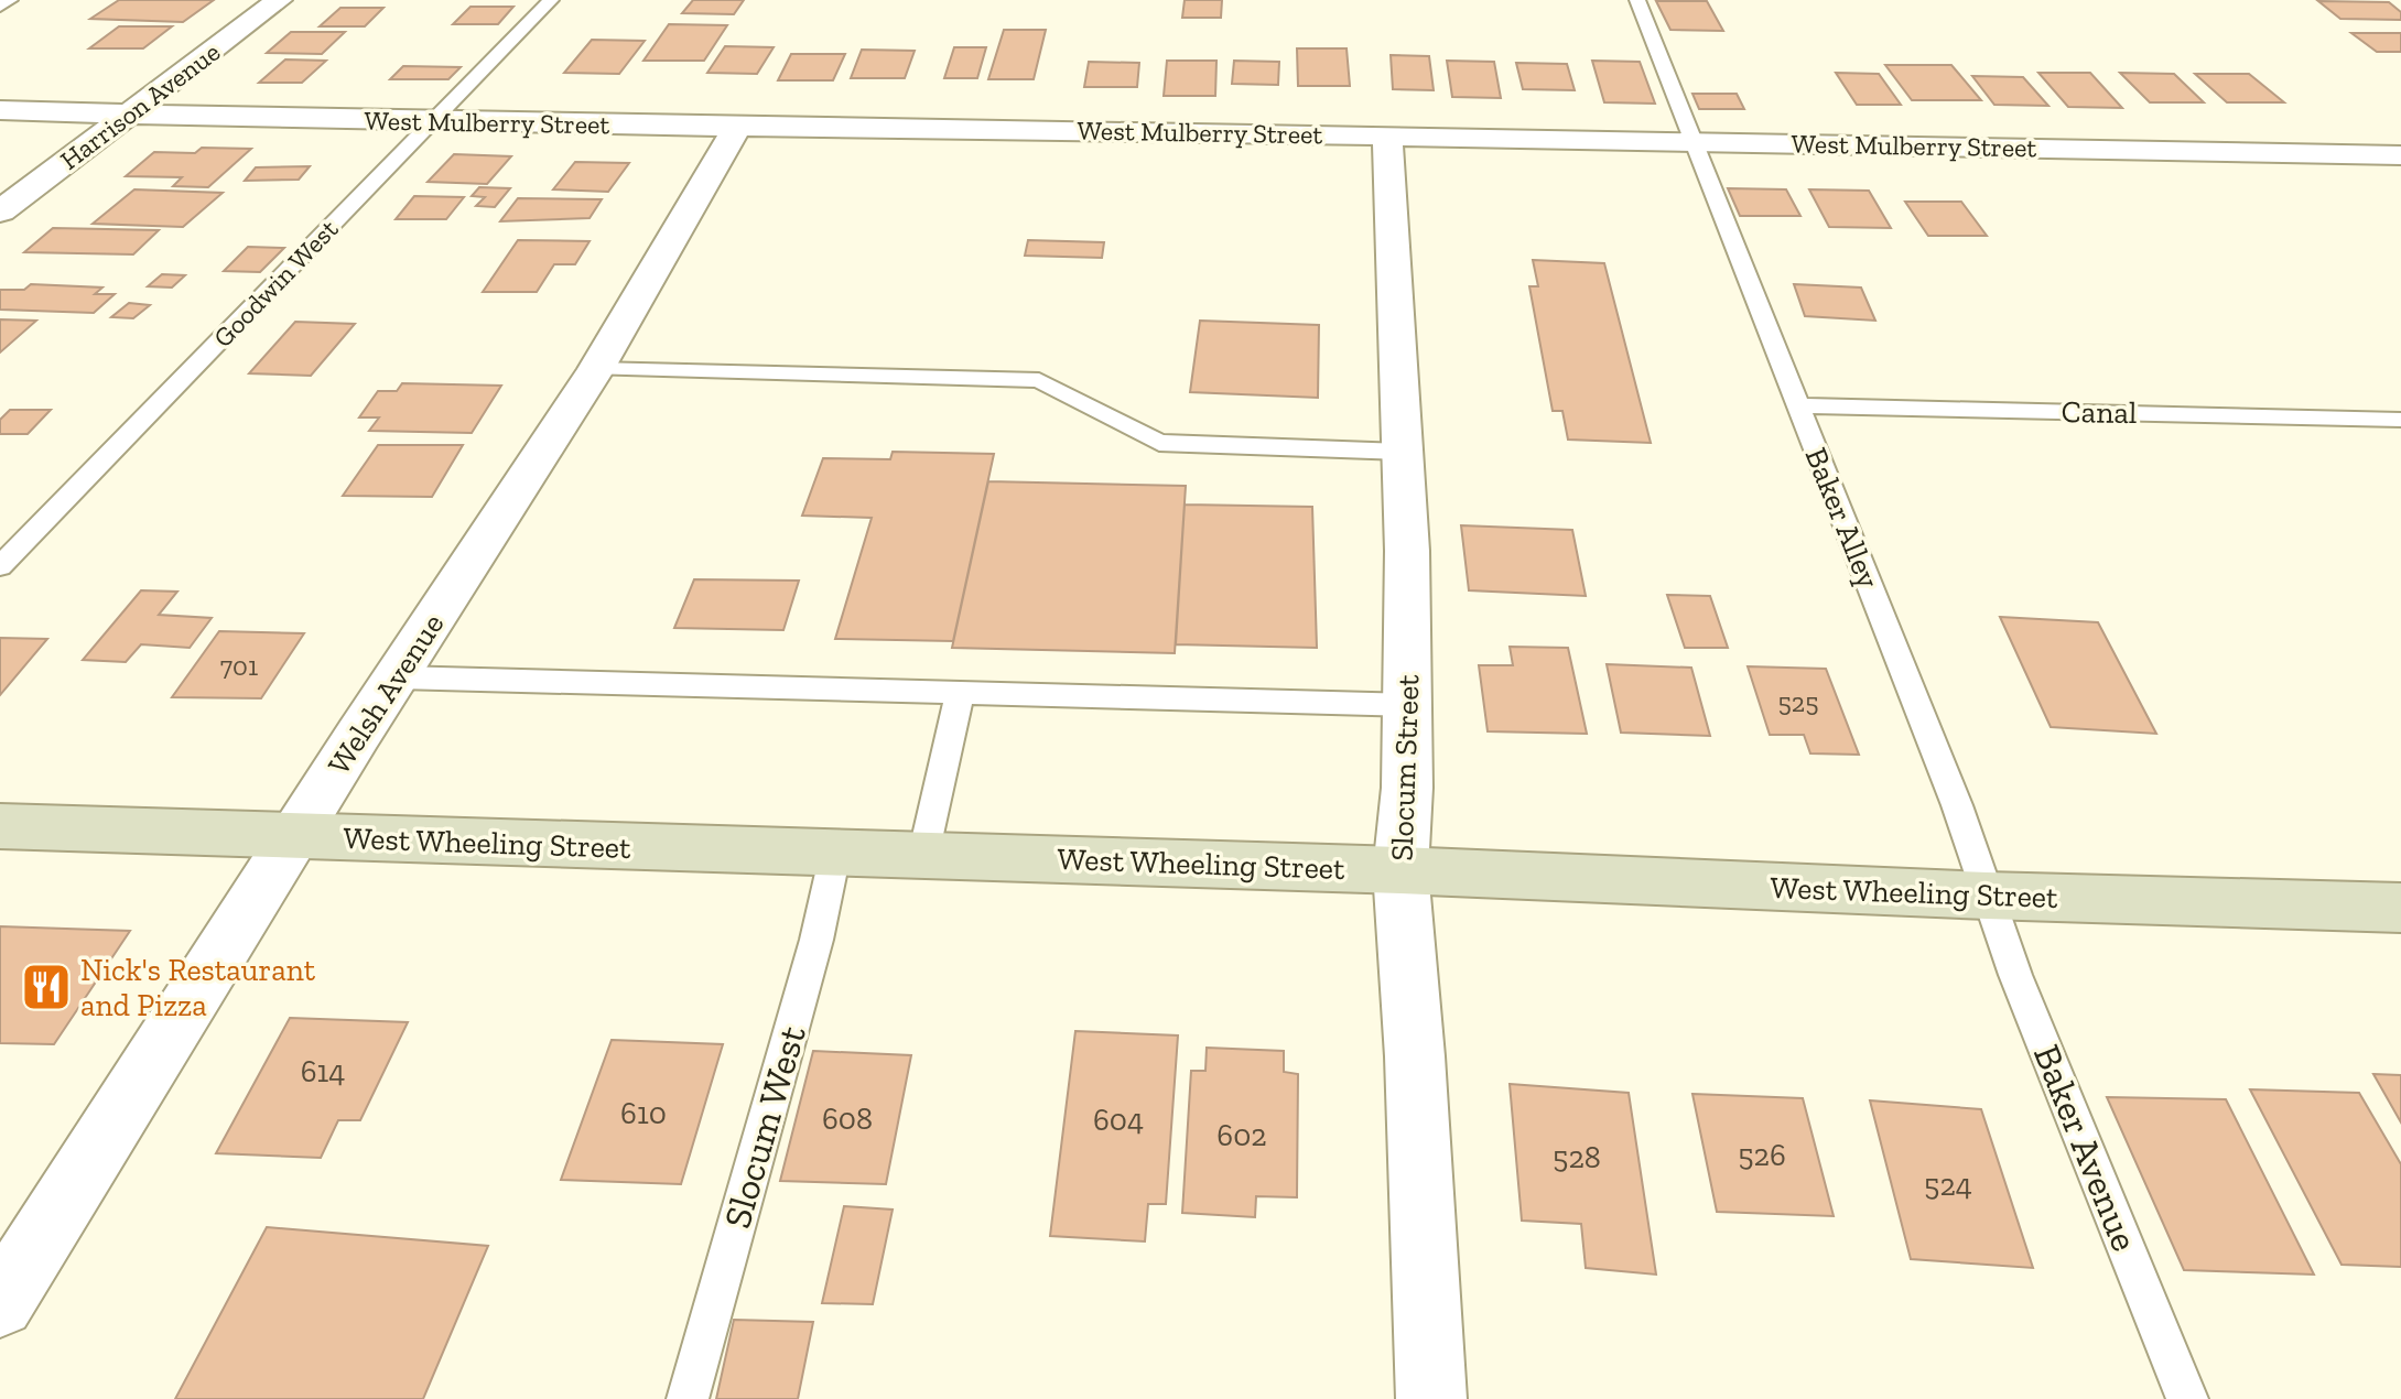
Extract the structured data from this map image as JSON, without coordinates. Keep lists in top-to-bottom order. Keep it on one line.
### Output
{"streets":{"street":["Harrison Avenue","West Mulberry Street","Welsh Avenue","Slocum Street","West Wheeling Street"],"lane":["Goodwin West","Canal","Baker Alley","Slocum West","Baker Avenue"]},"crossings":[["Harrison Avenue","West Mulberry Street"],["West Mulberry Street","Goodwin West"],["West Mulberry Street","Baker Alley"],["West Mulberry Street","Welsh Avenue"],["West Mulberry Street","Slocum Street"],["Canal","Baker Alley"],["Baker Alley","West Wheeling Street"],["Baker Alley","Baker Avenue"],["Welsh Avenue","West Wheeling Street"],["Slocum Street","West Wheeling Street"],["West Wheeling Street","Slocum West"],["West Wheeling Street","Baker Avenue"]],"places":{"restaurant":["Nick's Restaurant and Pizza"]},"house_numbers":["701","525","614","610","608","604","602","526","528","524"]}
